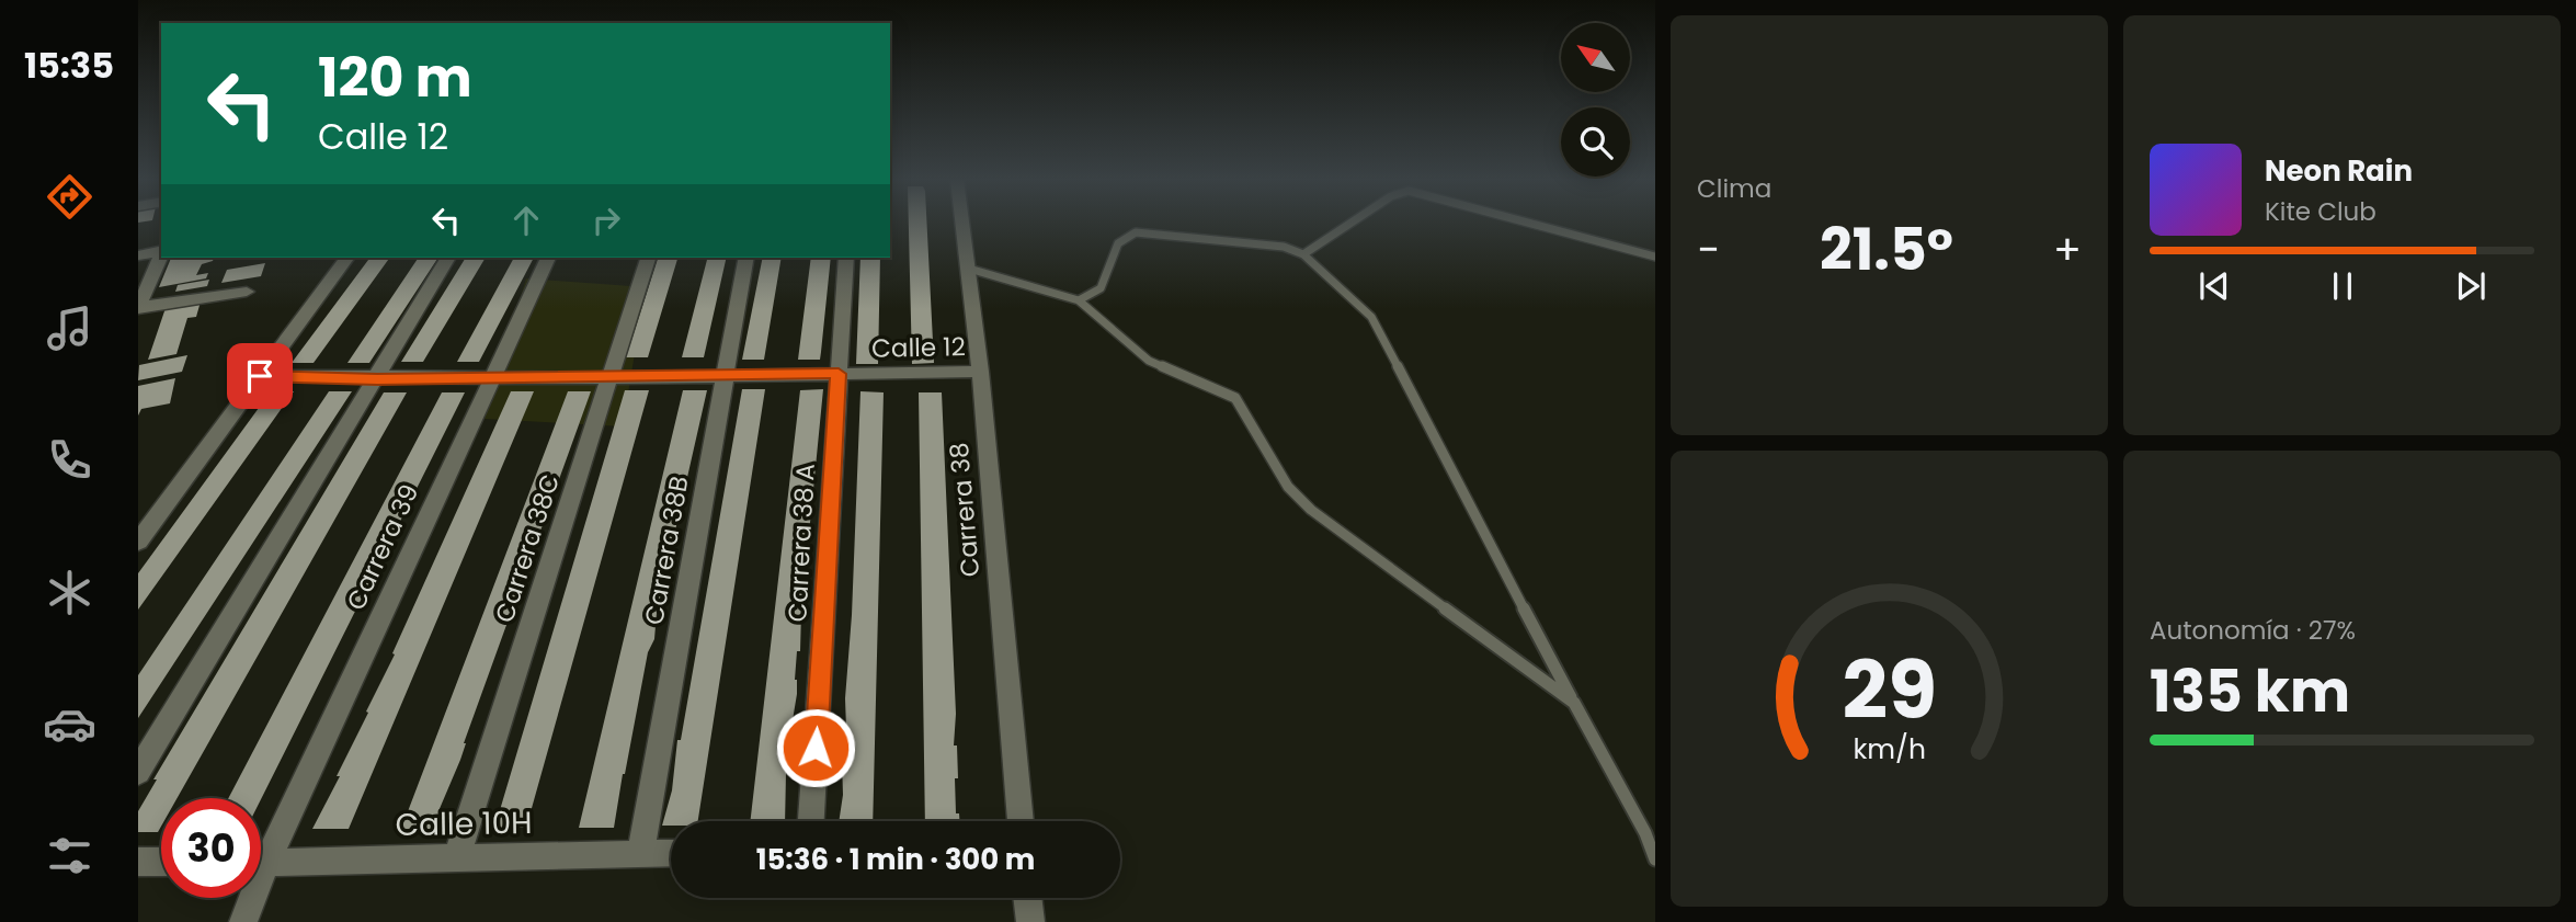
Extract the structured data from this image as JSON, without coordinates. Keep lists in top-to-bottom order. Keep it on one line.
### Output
{"streets":{"street":["Calle 12","Carrera 38","Carrera 38 A","Carrera 39","Carrera 38C","Carrera 38B","Calle 10H"]},"crossings":[["Calle 12","Carrera 38"],["Calle 12","Carrera 38 A"],["Calle 12","Carrera 39"],["Calle 12","Carrera 38C"],["Calle 12","Carrera 38B"],["Carrera 38C","Calle 10H"],["Carrera 38B","Calle 10H"]],"north":"top left","page":{"tabs":"15:35","tile":["Clima",["Autonomía · 27%","135 km"]],"turn":["120 m","Calle 12"],"song":["Neon Rain","Kite Club"],"heat":["−","21.5°","+"],"limit":"30","trip":"15:36 · 1 min · 300 m","gauge":["29","km/h"]}}
